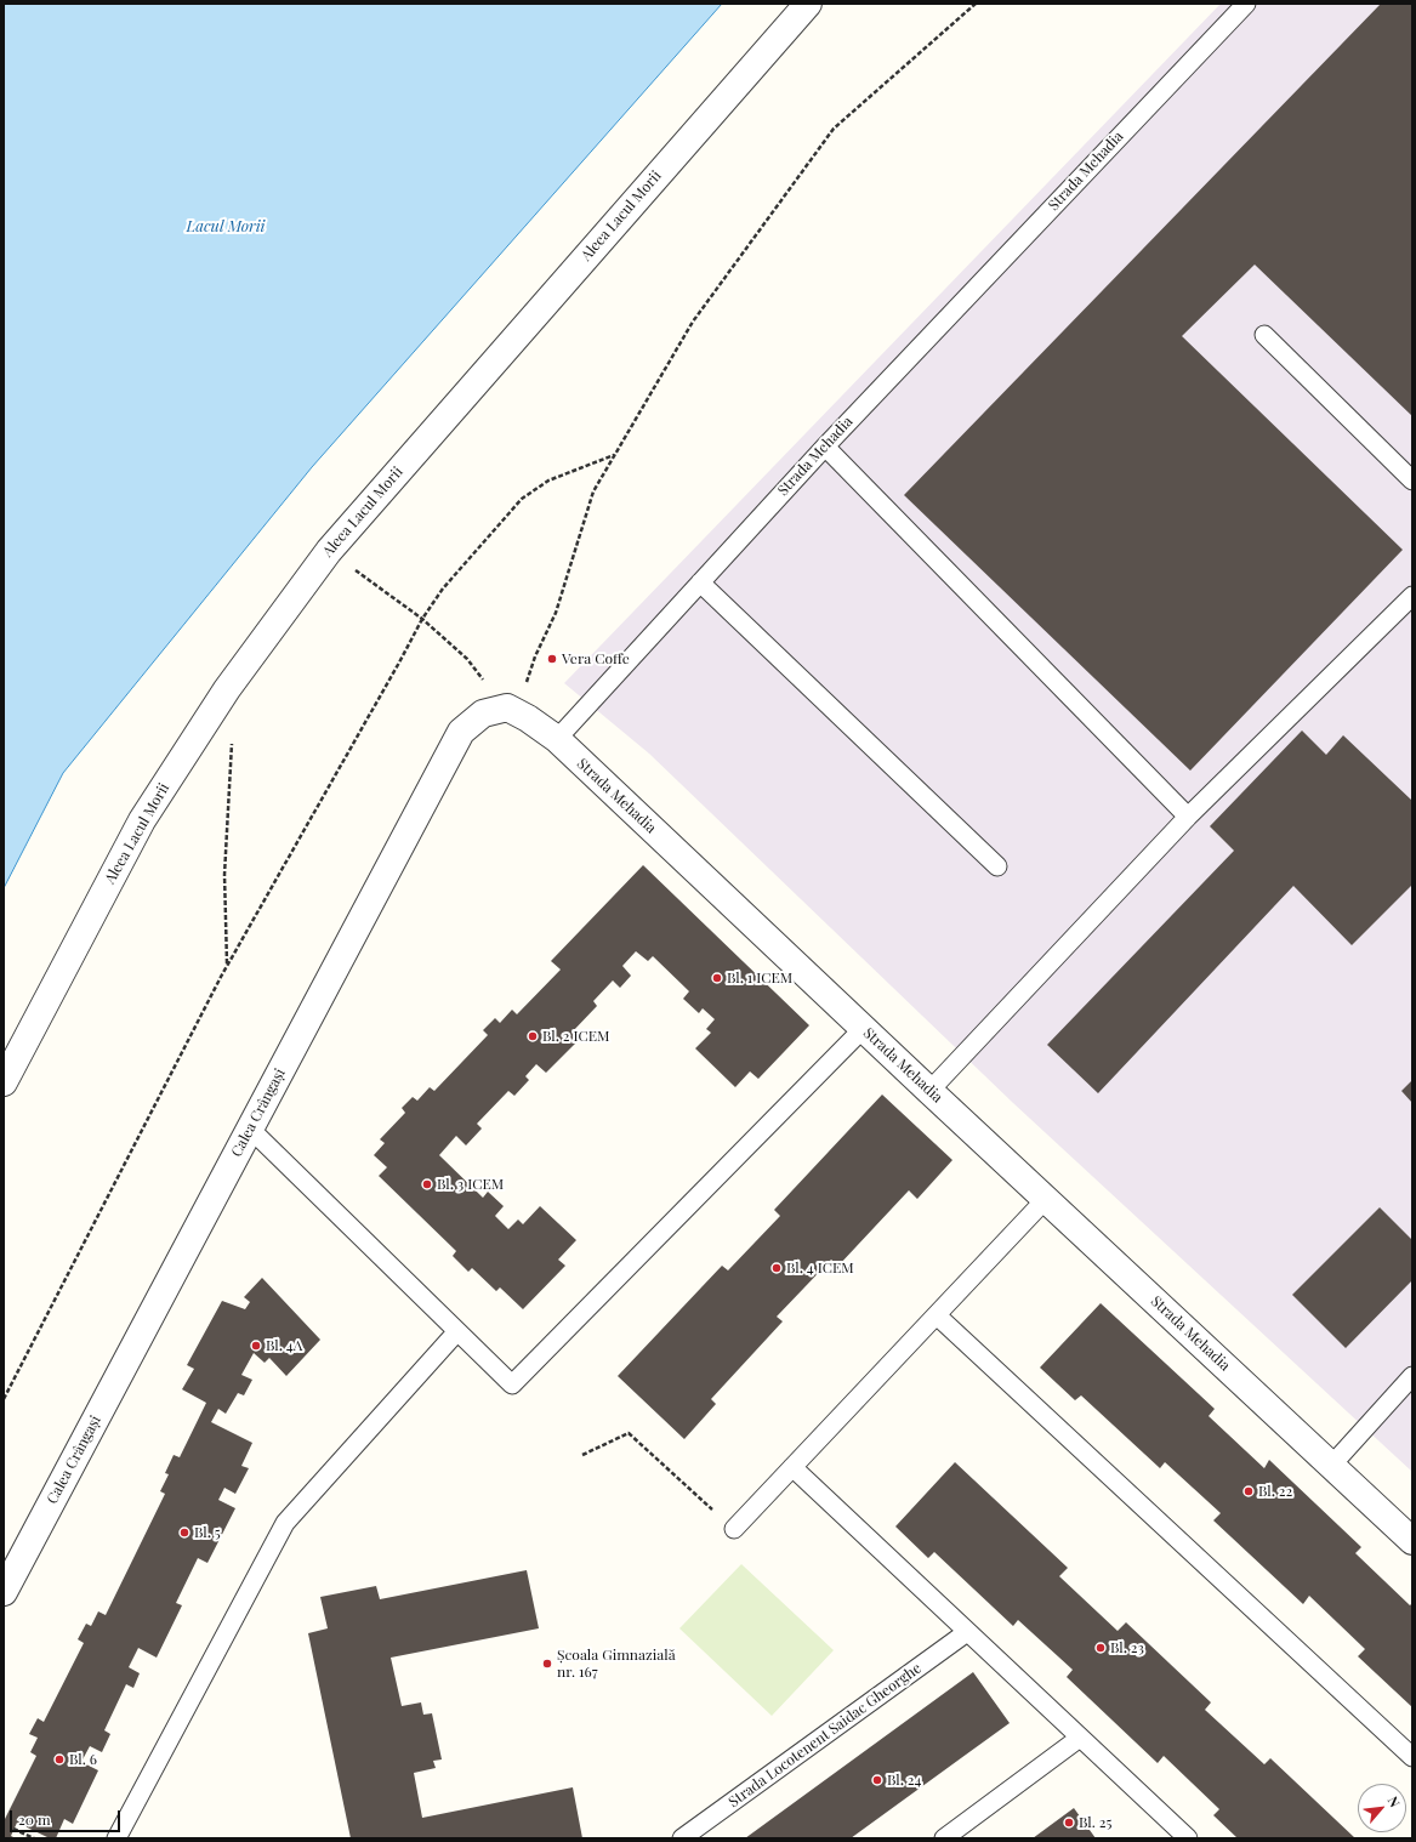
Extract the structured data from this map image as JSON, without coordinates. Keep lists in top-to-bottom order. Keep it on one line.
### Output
{"streets":{"street":["Strada Mehadia","Aleea Lacul Morii","Calea Crângași"],"lane":["Strada Locotenent Saidac Gheorghe"]},"water":["Lacul Morii"],"places":["Vera Coffe","Bl. 1 ICEM","Bl. 2 ICEM","Bl. 3 ICEM","Bl. 4 ICEM","Bl. 4A","Bl. 22","Bl. 5","Bl. 23","Școala Gimnazială nr. 167","Bl. 6","Bl. 24","Bl. 25"],"scale_bar":"20 m","north":"top right"}
